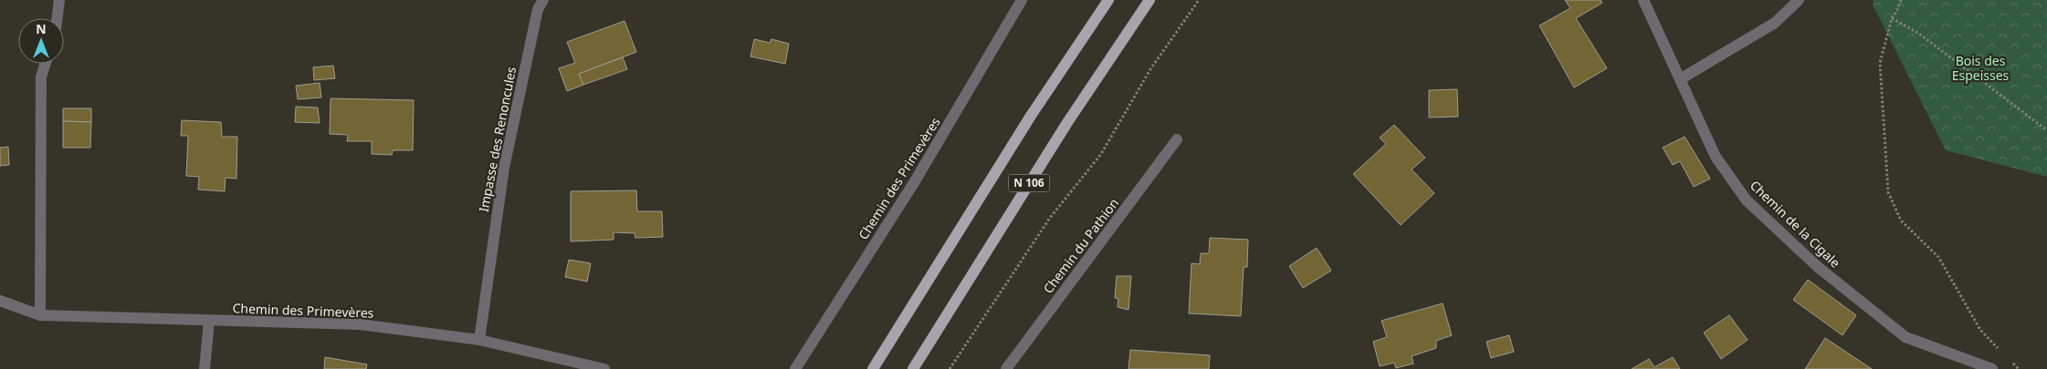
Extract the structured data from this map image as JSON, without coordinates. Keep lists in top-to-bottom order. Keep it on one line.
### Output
{"streets":{"main road":["N 106"],"street":["Impasse des Renoncules","Chemin des Primevères","Chemin de la Cigale","Chemin du Pathion"]},"crossings":[["Impasse des Renoncules","Chemin des Primevères"]],"parks":["Bois des Espeisses"],"north":"top"}
